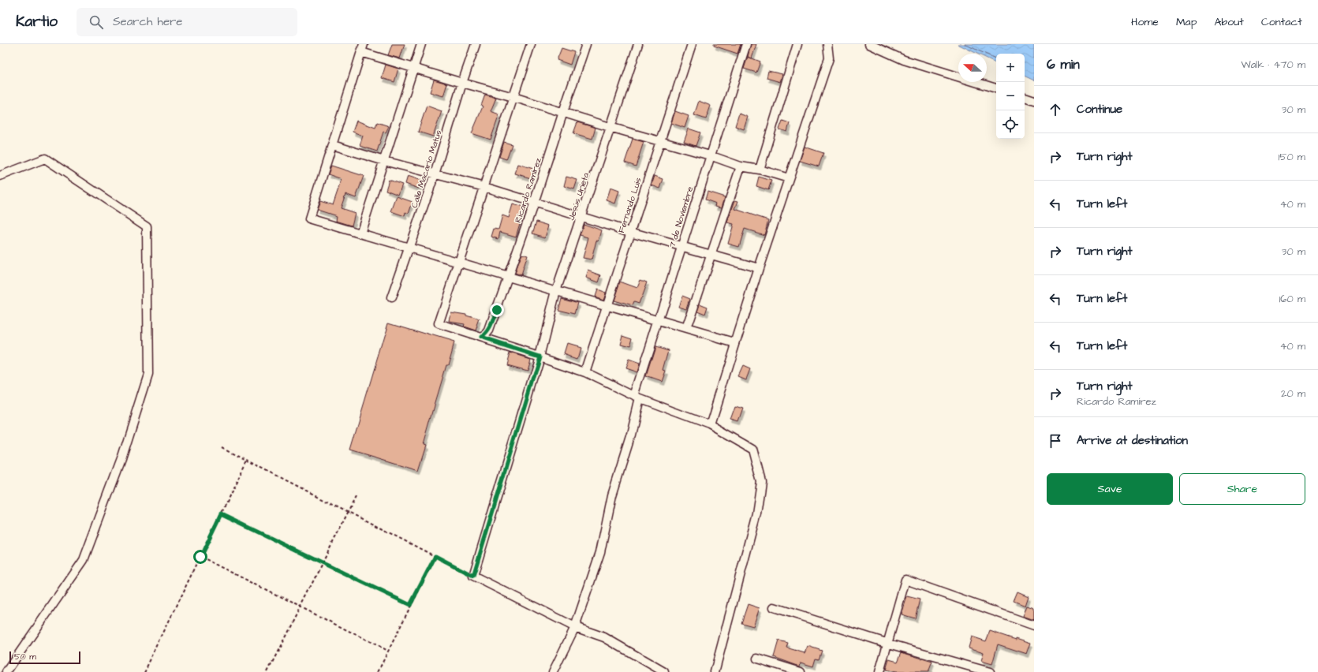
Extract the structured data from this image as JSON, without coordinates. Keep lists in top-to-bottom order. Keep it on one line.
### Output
{"streets":{"street":["Calle Macario Matus","Ricardo Ramírez","Jesús Urieta","Fernando Luis","7 de Noviembre"]},"scale_bar":"50 m","north":"left","page":{"header":"Kartio","search":"Search here","nav":["Home","Map","About","Contact"],"heading":["6 min","Walk · 470 m"],"map_buttons":["+","−"],"list":[["Continue","30 m"],["Turn right","150 m"],["Turn left","40 m"],["Turn right","30 m"],["Turn left","160 m"],["Turn left","40 m"],["Turn right","Ricardo Ramírez","20 m"],"Arrive at destination"],"buttons":["Save","Share"],"scale":"50 m"}}
